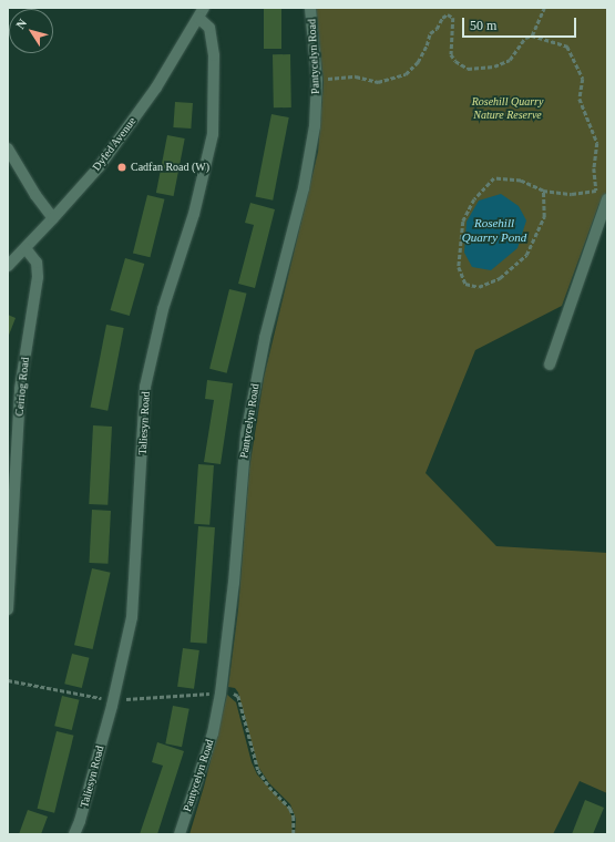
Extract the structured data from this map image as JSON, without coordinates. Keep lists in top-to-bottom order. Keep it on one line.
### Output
{"streets":{"street":["Pantycelyn Road","Dyfed Avenue","Ceiriog Road","Taliesyn Road"]},"crossings":[["Dyfed Avenue","Ceiriog Road"],["Dyfed Avenue","Taliesyn Road"]],"water":["Rosehill Quarry Pond"],"parks":["Rosehill Quarry Nature Reserve"],"places":["Cadfan Road (W)"],"scale_bar":"50 m","north":"top left"}
